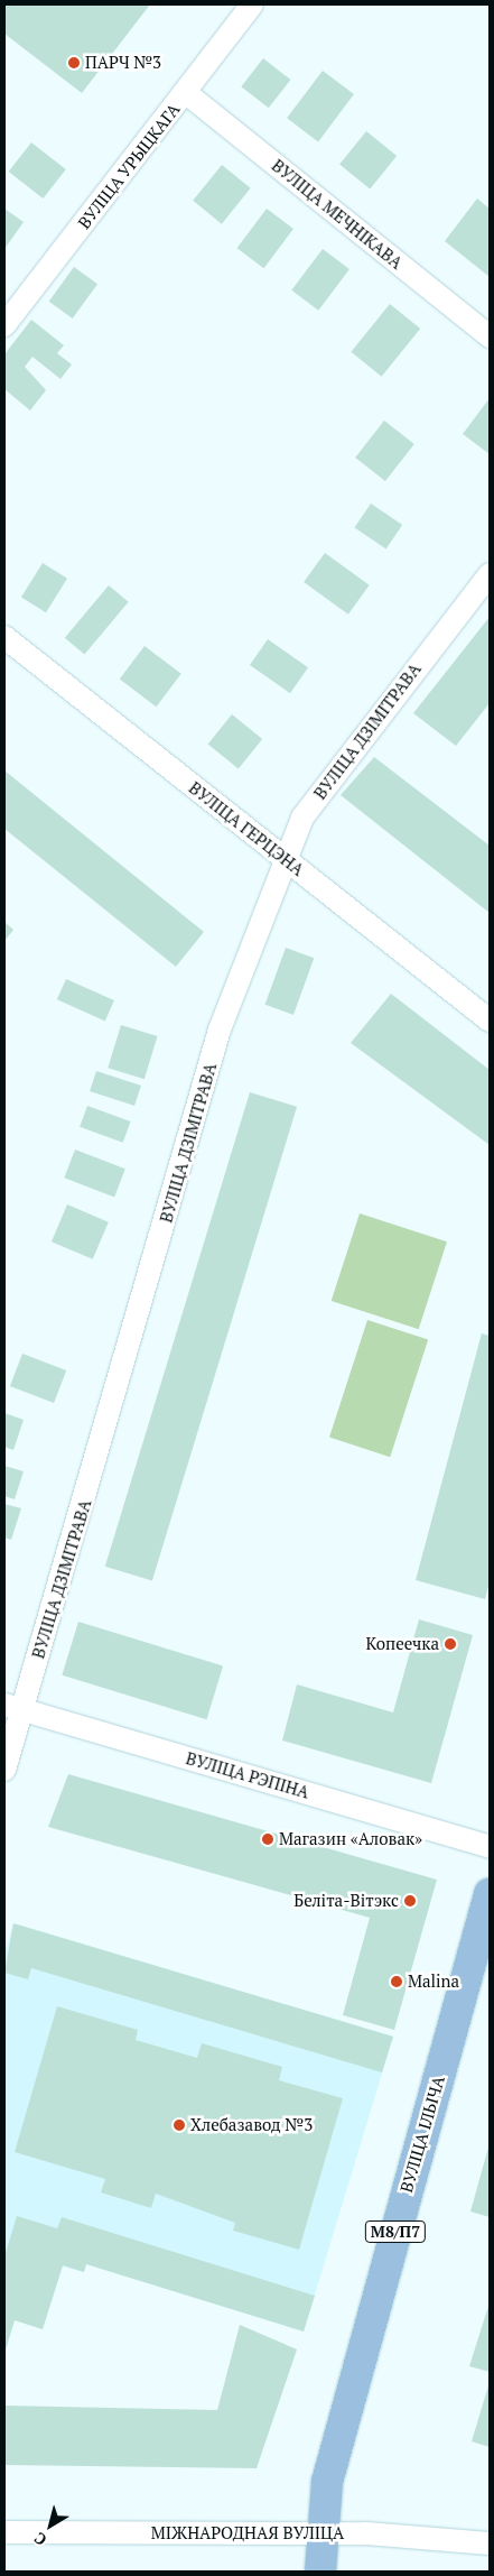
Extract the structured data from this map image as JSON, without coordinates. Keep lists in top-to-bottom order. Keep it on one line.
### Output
{"streets":{"main road":["ВУЛІЦА ІЛЬІЧА","М8/П7"],"street":["ВУЛІЦА УРЫЦКАГА","ВУЛІЦА МЕЧНІКАВА","ВУЛІЦА ДЗІМІТРАВА","ВУЛІЦА ГЕРЦЭНА","ВУЛІЦА РЭПІНА","МІЖНАРОДНАЯ ВУЛІЦА"]},"crossings":[["ВУЛІЦА УРЫЦКАГА","ВУЛІЦА МЕЧНІКАВА"],["ВУЛІЦА ДЗІМІТРАВА","ВУЛІЦА ГЕРЦЭНА"],["ВУЛІЦА ДЗІМІТРАВА","ВУЛІЦА РЭПІНА"],["ВУЛІЦА ІЛЬІЧА","МІЖНАРОДНАЯ ВУЛІЦА"]],"places":["ПАРЧ №3","Копеечка","Магазин «Аловак»","Беліта-Вітэкс","Malina","Хлебазавод №3"],"north":"bottom left"}
